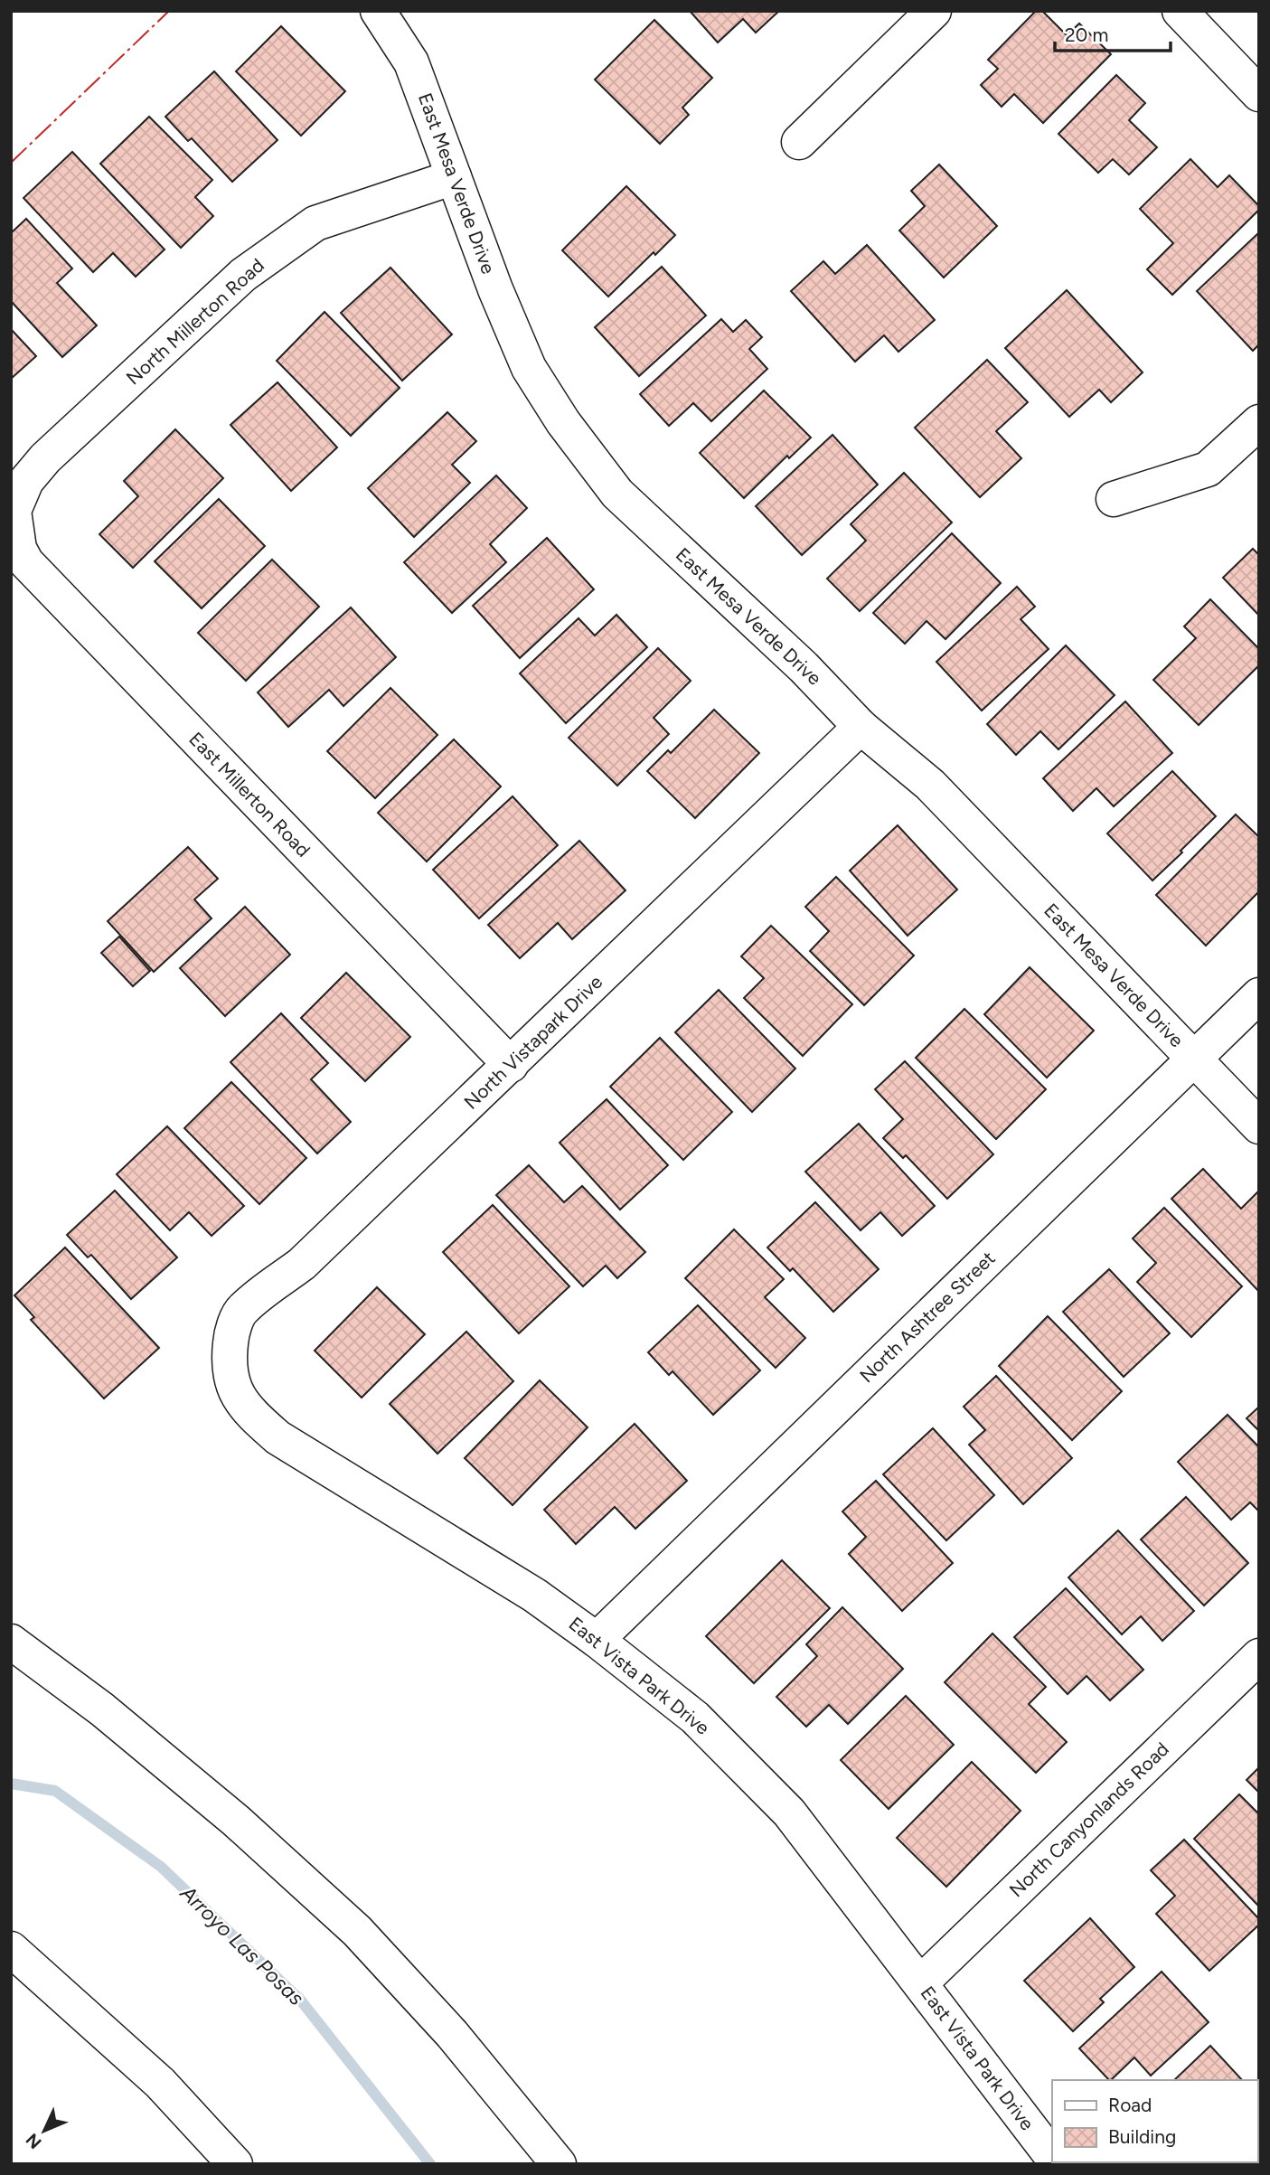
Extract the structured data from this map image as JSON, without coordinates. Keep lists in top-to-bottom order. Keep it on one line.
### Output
{"streets":{"street":["East Mesa Verde Drive","North Millerton Road","East Millerton Road","North Vistapark Drive","North Ashtree Street","East Vista Park Drive","North Canyonlands Road"]},"crossings":[["East Mesa Verde Drive","North Millerton Road"],["East Mesa Verde Drive","North Vistapark Drive"],["East Mesa Verde Drive","North Ashtree Street"],["North Millerton Road","East Millerton Road"],["East Millerton Road","North Vistapark Drive"],["North Vistapark Drive","East Vista Park Drive"],["North Ashtree Street","East Vista Park Drive"],["East Vista Park Drive","North Canyonlands Road"]],"water":["Arroyo Las Posas"],"legend":["Road","Building"],"scale_bar":"20 m","north":"bottom left"}
